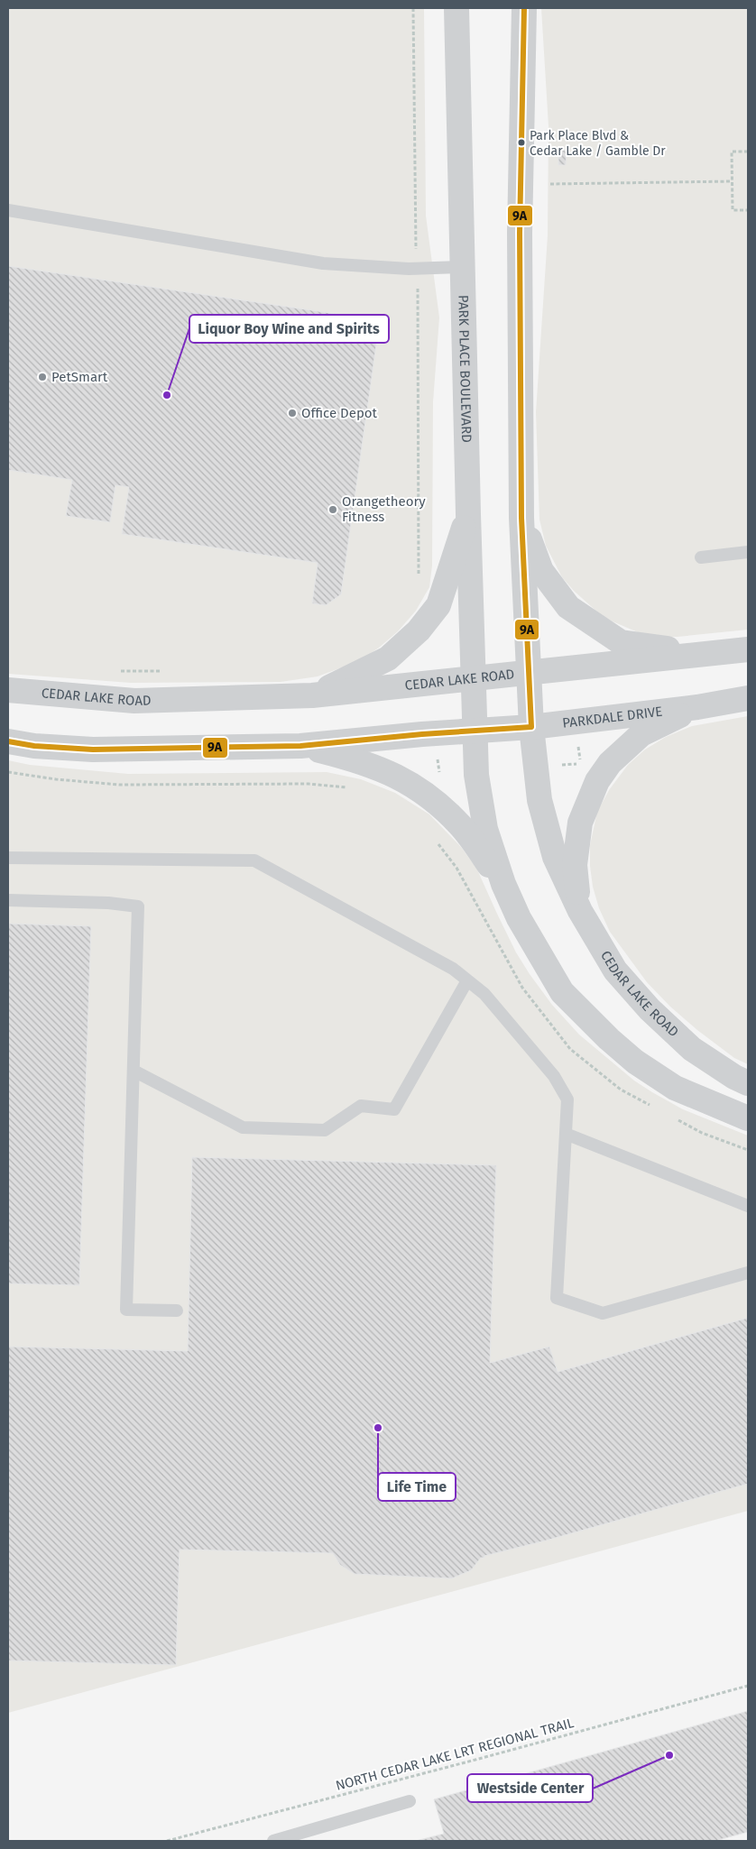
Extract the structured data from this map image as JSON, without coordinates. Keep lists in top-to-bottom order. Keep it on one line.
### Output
{"streets":{"street":["PARK PLACE BOULEVARD","CEDAR LAKE ROAD","PARKDALE DRIVE"],"path":["NORTH CEDAR LAKE LRT REGIONAL TRAIL"]},"crossings":[["PARK PLACE BOULEVARD","CEDAR LAKE ROAD"],["PARK PLACE BOULEVARD","PARKDALE DRIVE"],["CEDAR LAKE ROAD","PARKDALE DRIVE"]],"places":["Park Place Blvd & Cedar Lake / Gamble Dr","PetSmart","Liquor Boy Wine and Spirits","Office Depot","Orangetheory Fitness","Life Time","Westside Center"],"lines":["transit line 9A"]}
